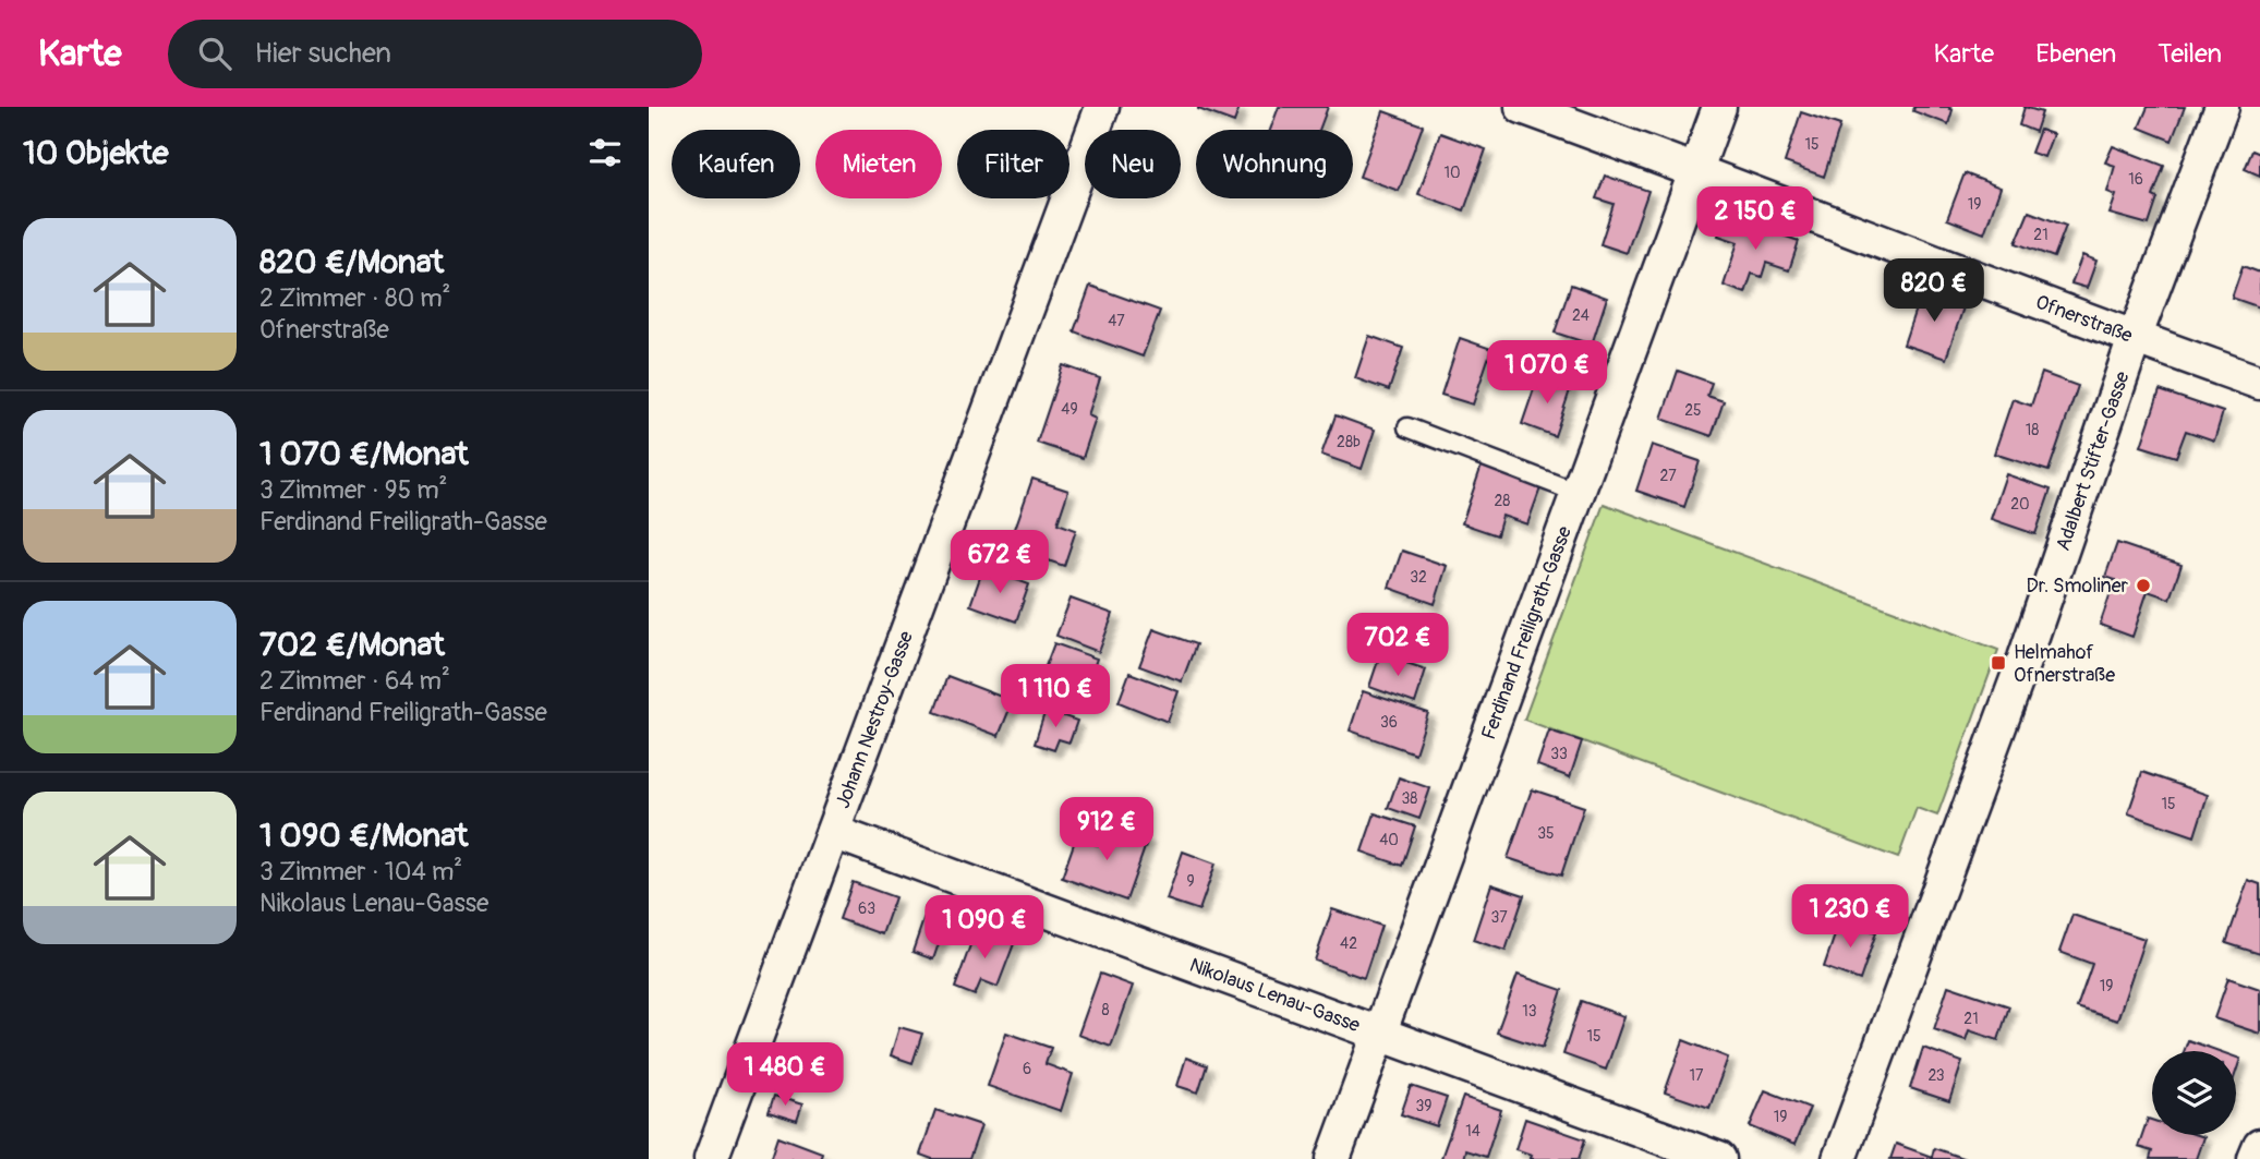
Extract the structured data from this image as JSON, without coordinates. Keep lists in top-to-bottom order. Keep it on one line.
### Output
{"streets":{"street":["Ofnerstraße","Adalbert Stifter-Gasse","Ferdinand Freiligrath-Gasse","Johann Nestroy-Gasse","Nikolaus Lenau-Gasse"]},"crossings":[["Ofnerstraße","Adalbert Stifter-Gasse"],["Ofnerstraße","Ferdinand Freiligrath-Gasse"],["Ferdinand Freiligrath-Gasse","Nikolaus Lenau-Gasse"],["Johann Nestroy-Gasse","Nikolaus Lenau-Gasse"]],"places":{"other":["Dr. Smoliner"],"transit":["Helmahof Ofnerstraße"]},"house_numbers":["15","10","16","19","21","24","47","49","25","18","28b","27","28","20","32","36","33","38","15","35","40","9","63","37","42","19","8","13","21","15","6","17","23","39","19","14"],"page":{"header":"Karte","search":"Hier suchen","nav":["Karte","Ebenen","Teilen"],"heading":"10 Objekte","chip":["Kaufen","Mieten","Filter","Neu","Wohnung"],"price":["2 150 €","820 €","1 070 €","672 €","702 €","1 110 €","912 €","1 230 €","1 090 €","1 480 €"],"list":[{"name":"820 €/Monat","note":"2 Zimmer · 80 m² · Ofnerstraße"},{"name":"1 070 €/Monat","note":"3 Zimmer · 95 m² · Ferdinand Freiligrath-Gasse"},{"name":"702 €/Monat","note":"2 Zimmer · 64 m² · Ferdinand Freiligrath-Gasse"},{"name":"1 090 €/Monat","note":"3 Zimmer · 104 m² · Nikolaus Lenau-Gasse"}]}}
